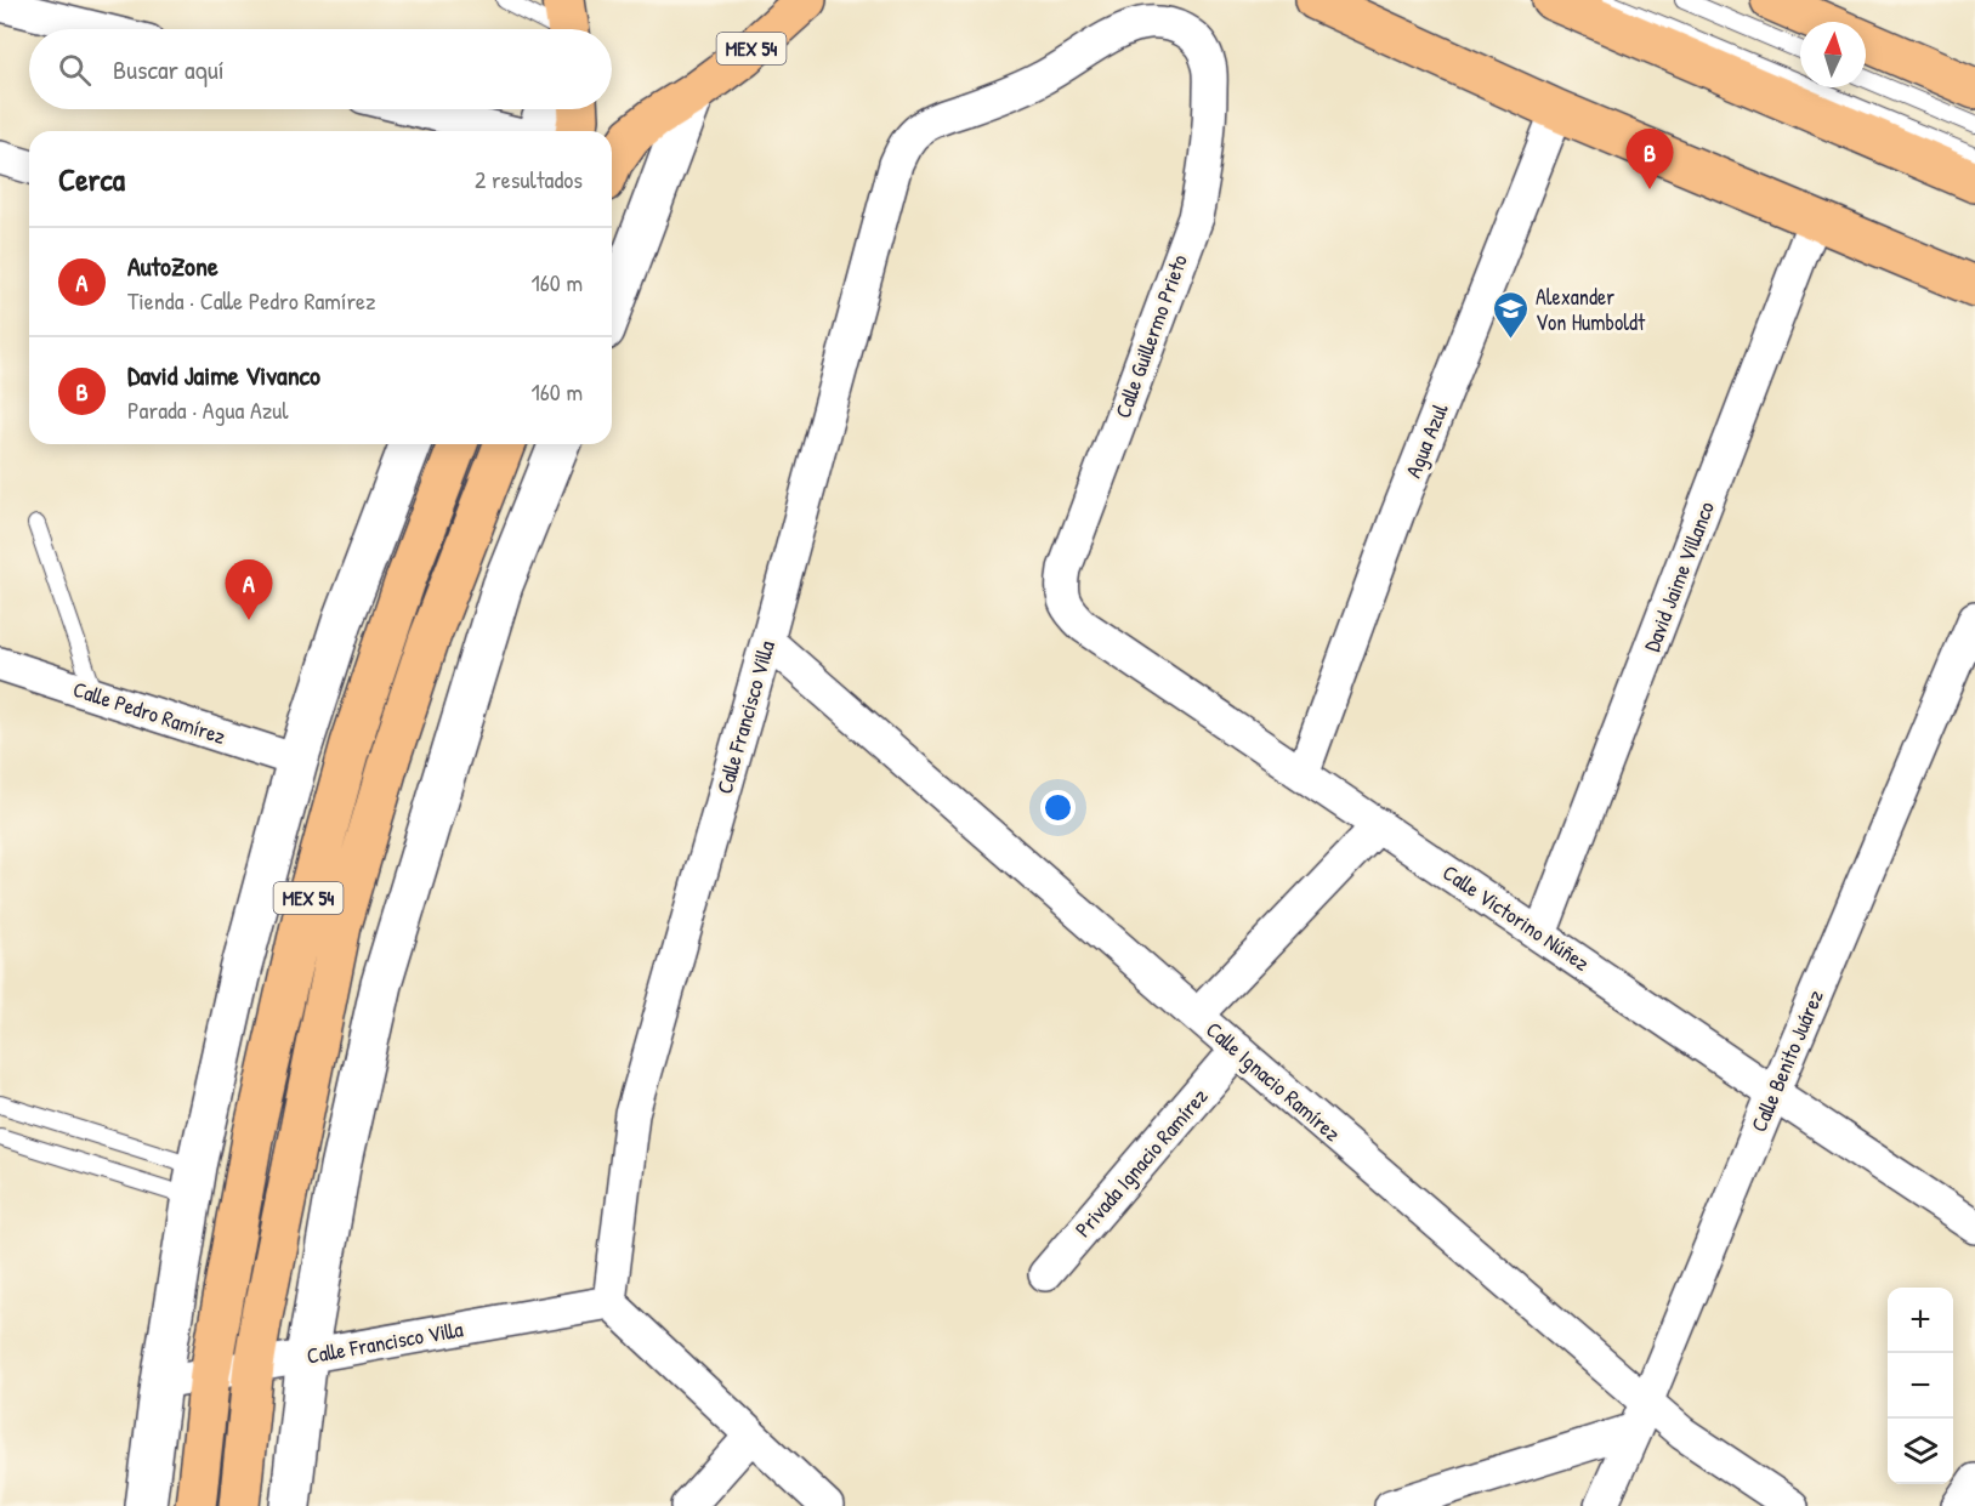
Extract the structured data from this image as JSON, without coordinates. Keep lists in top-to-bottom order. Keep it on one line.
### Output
{"streets":{"main road":["MEX 54"],"street":["Calle Guillermo Prieto","Agua Azul","David Jaime Villanco","Calle Pedro Ramírez","Calle Francisco Villa","Calle Victorino Núñez","Calle Benito Juárez","Calle Ignacio Ramírez","Privada Ignacio Ramírez"]},"crossings":[["MEX 54","Calle Francisco Villa"],["Calle Guillermo Prieto","Calle Francisco Villa"],["Calle Guillermo Prieto","Calle Victorino Núñez"],["Agua Azul","Calle Victorino Núñez"],["David Jaime Villanco","Calle Victorino Núñez"],["Calle Francisco Villa","Calle Ignacio Ramírez"],["Calle Victorino Núñez","Calle Benito Juárez"],["Calle Benito Juárez","Calle Ignacio Ramírez"],["Calle Ignacio Ramírez","Privada Ignacio Ramírez"]],"places":{"school or university":["Alexander Von Humboldt"]},"north":"top","page":{"search":"Buscar aquí","pins":["B","A"],"heading":["Cerca","2 resultados"],"list":[{"mark":"A","name":"AutoZone","note":"Tienda · Calle Pedro Ramírez","value":"160 m"},{"mark":"B","name":"David Jaime Vivanco","note":"Parada · Agua Azul","value":"160 m"}],"map_buttons":["+","−"]}}
